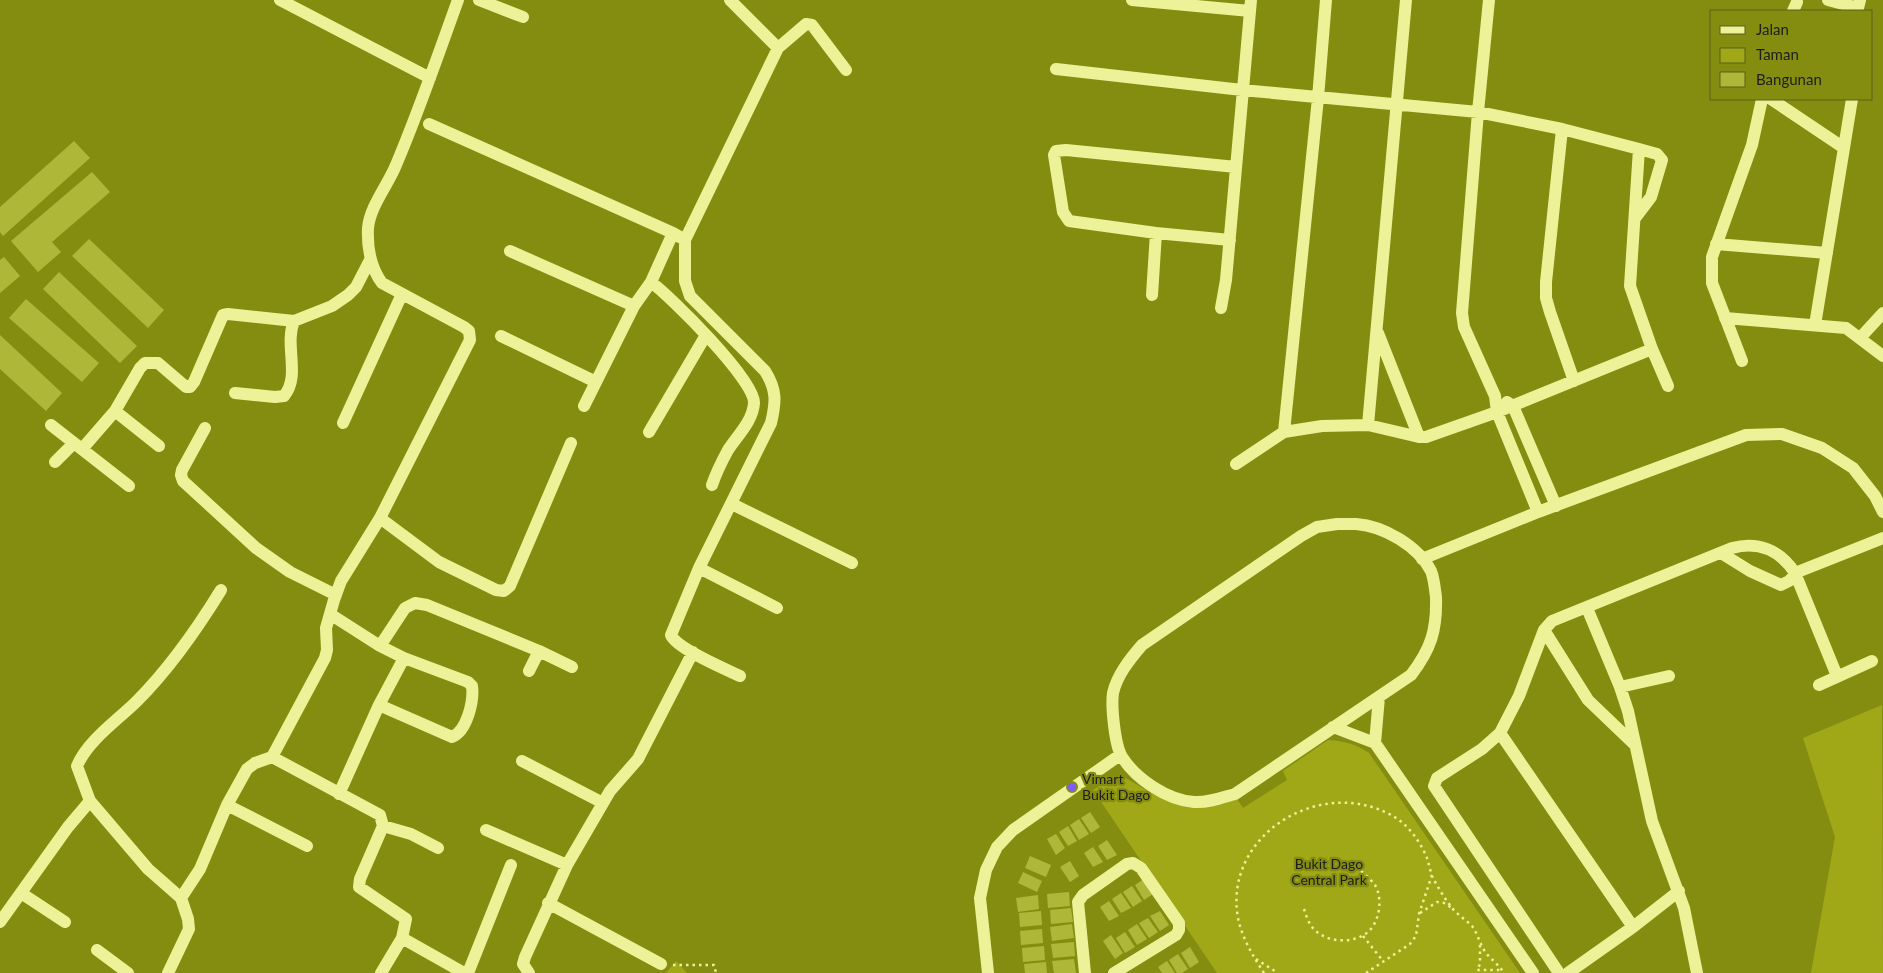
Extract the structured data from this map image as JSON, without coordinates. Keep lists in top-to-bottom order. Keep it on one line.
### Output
{"parks":["Bukit Dago Central Park"],"places":["Vimart Bukit Dago"],"legend":["Jalan","Taman","Bangunan"]}
